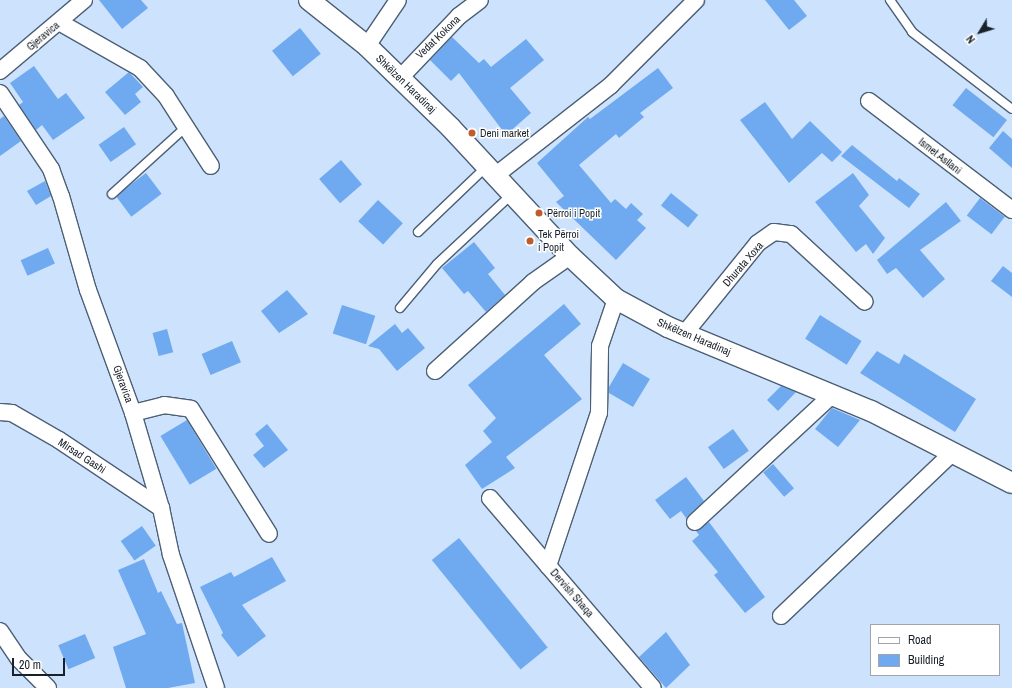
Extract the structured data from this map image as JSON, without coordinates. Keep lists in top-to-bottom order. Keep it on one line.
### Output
{"streets":{"street":["Gjeravica","Vedat Kokona","Shkëlzen Haradinaj","Ismet Asllani","Dhurata Xoxa","Mirsad Gashi","Dervish Shaqa"]},"crossings":[["Gjeravica","Mirsad Gashi"],["Vedat Kokona","Shkëlzen Haradinaj"],["Shkëlzen Haradinaj","Dhurata Xoxa"]],"places":["Deni market","Përroi i Popit","Tek Përroi i Popit"],"legend":["Road","Building"],"scale_bar":"20 m","north":"bottom left"}
